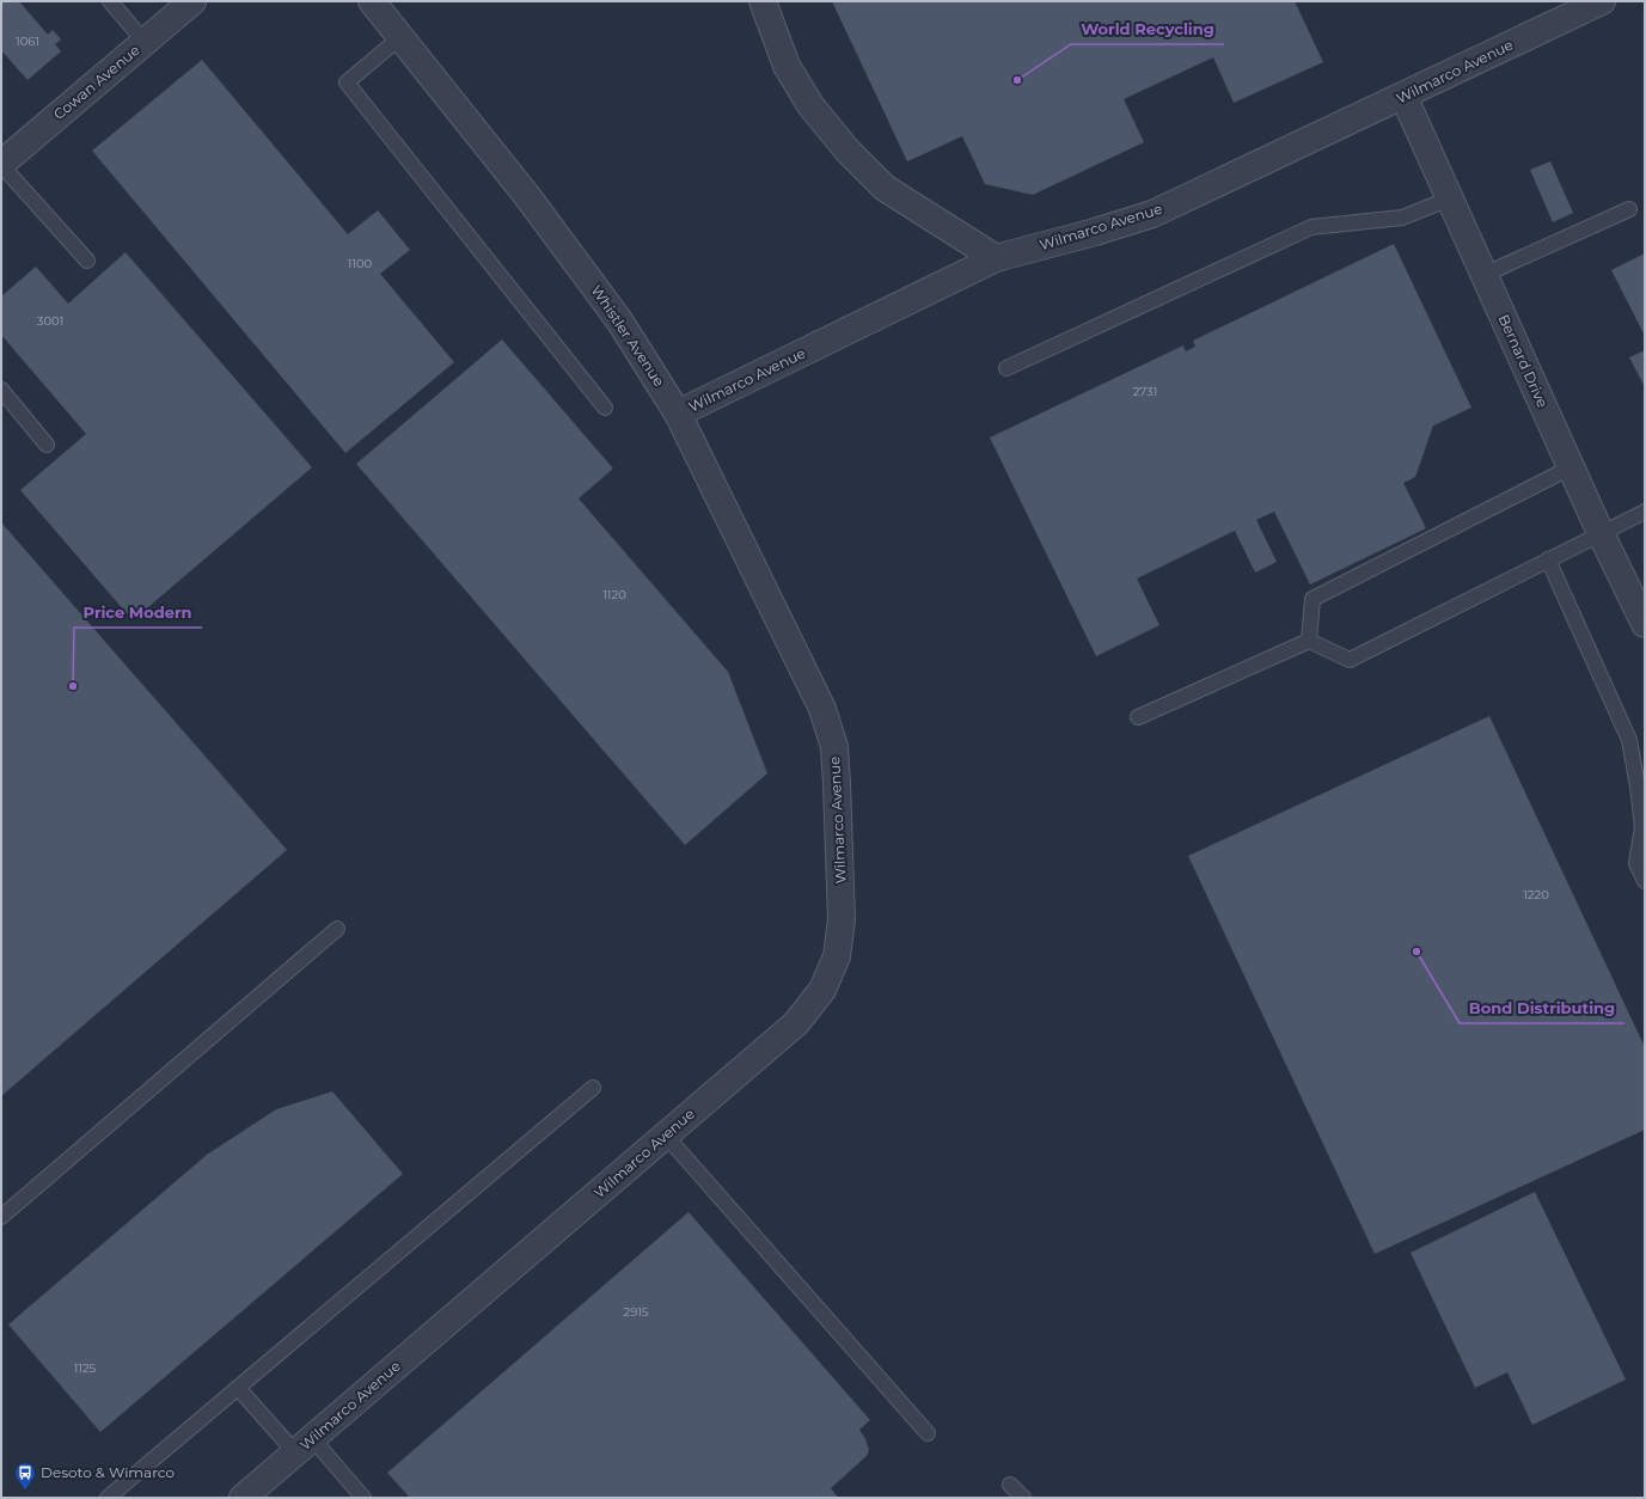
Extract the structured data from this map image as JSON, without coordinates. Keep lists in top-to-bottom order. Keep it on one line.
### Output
{"streets":{"street":["Wilmarco Avenue","Cowan Avenue","Whistler Avenue","Bernard Drive"]},"crossings":[["Wilmarco Avenue","Whistler Avenue"],["Wilmarco Avenue","Bernard Drive"]],"places":{"other":["World Recycling","Price Modern","Bond Distributing"],"bus stop":["Desoto & Wimarco"]},"house_numbers":["1061","1100","3001","2731","1120","1220","2915","1125"]}
